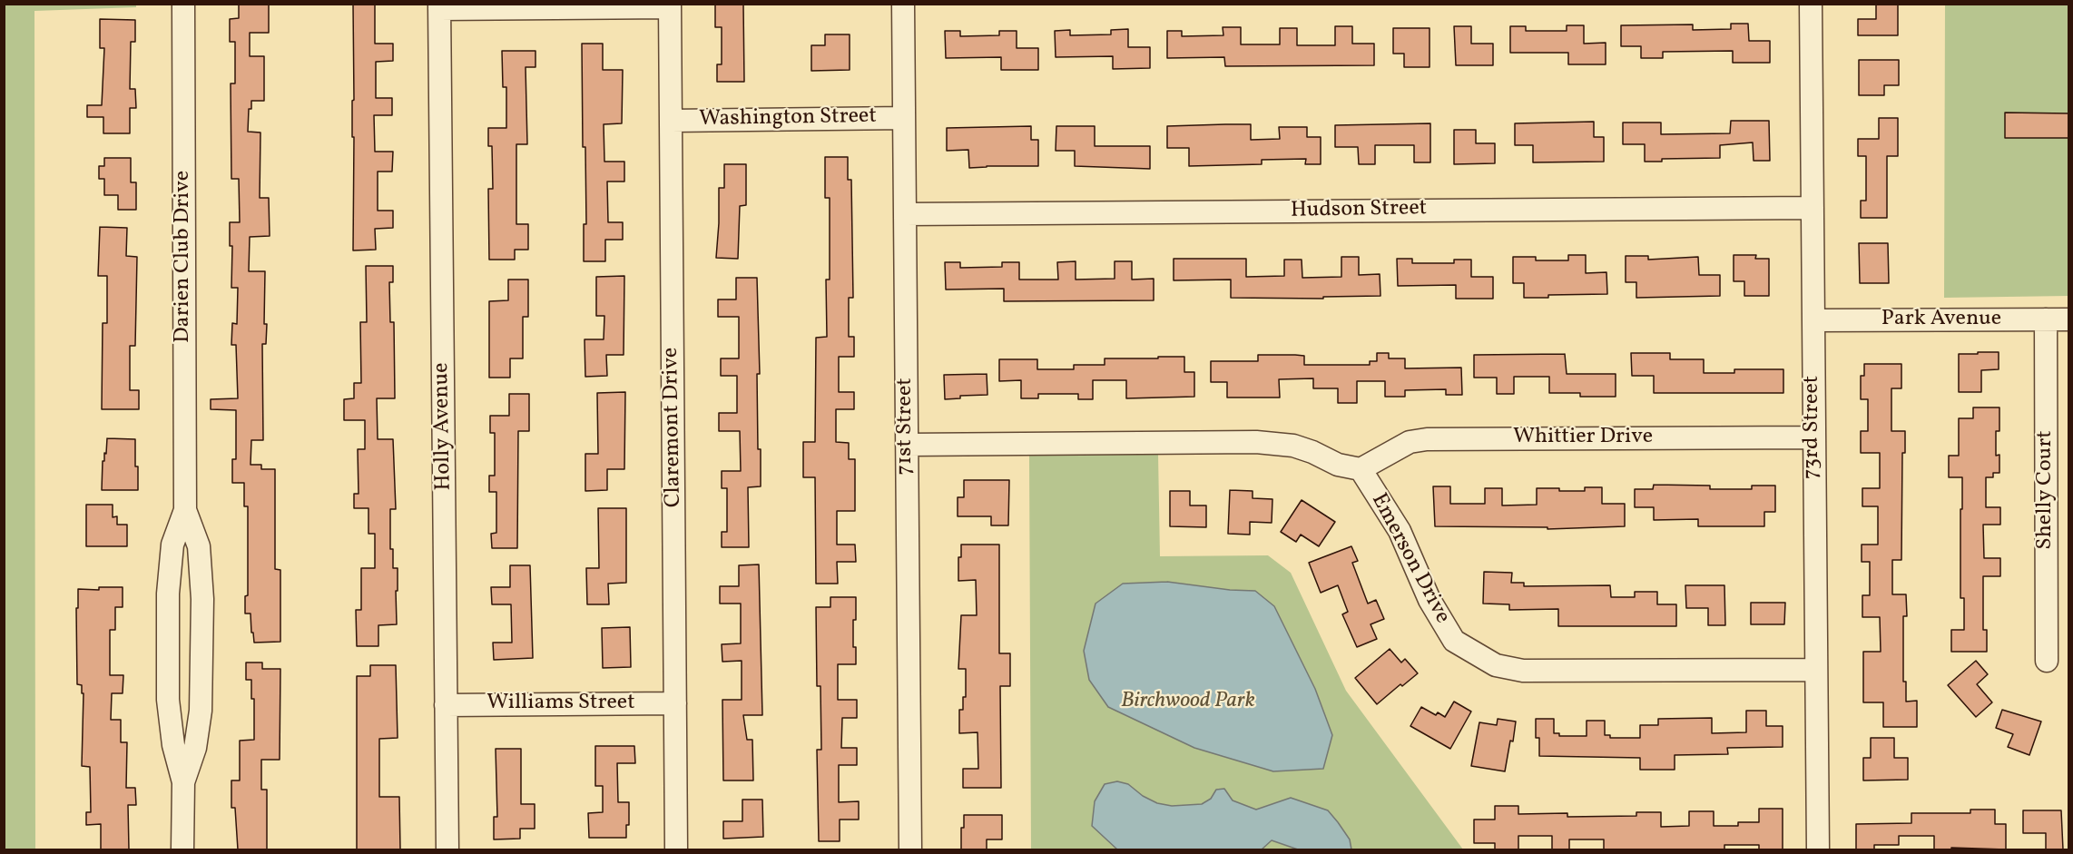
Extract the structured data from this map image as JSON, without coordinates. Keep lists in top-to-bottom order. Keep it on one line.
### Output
{"streets":{"street":["Washington Street","Hudson Street","Darien Club Drive","Park Avenue","Holly Avenue","71st Street","Claremont Drive","73rd Street","Whittier Drive","Shelly Court","Emerson Drive","Williams Street"]},"crossings":[["Washington Street","71st Street"],["Washington Street","Claremont Drive"],["Hudson Street","71st Street"],["Hudson Street","73rd Street"],["Park Avenue","73rd Street"],["Park Avenue","Shelly Court"],["Holly Avenue","Williams Street"],["71st Street","Emerson Drive"],["Claremont Drive","Williams Street"],["73rd Street","Whittier Drive"],["73rd Street","Emerson Drive"],["Whittier Drive","Emerson Drive"]],"parks":["Birchwood Park"]}
